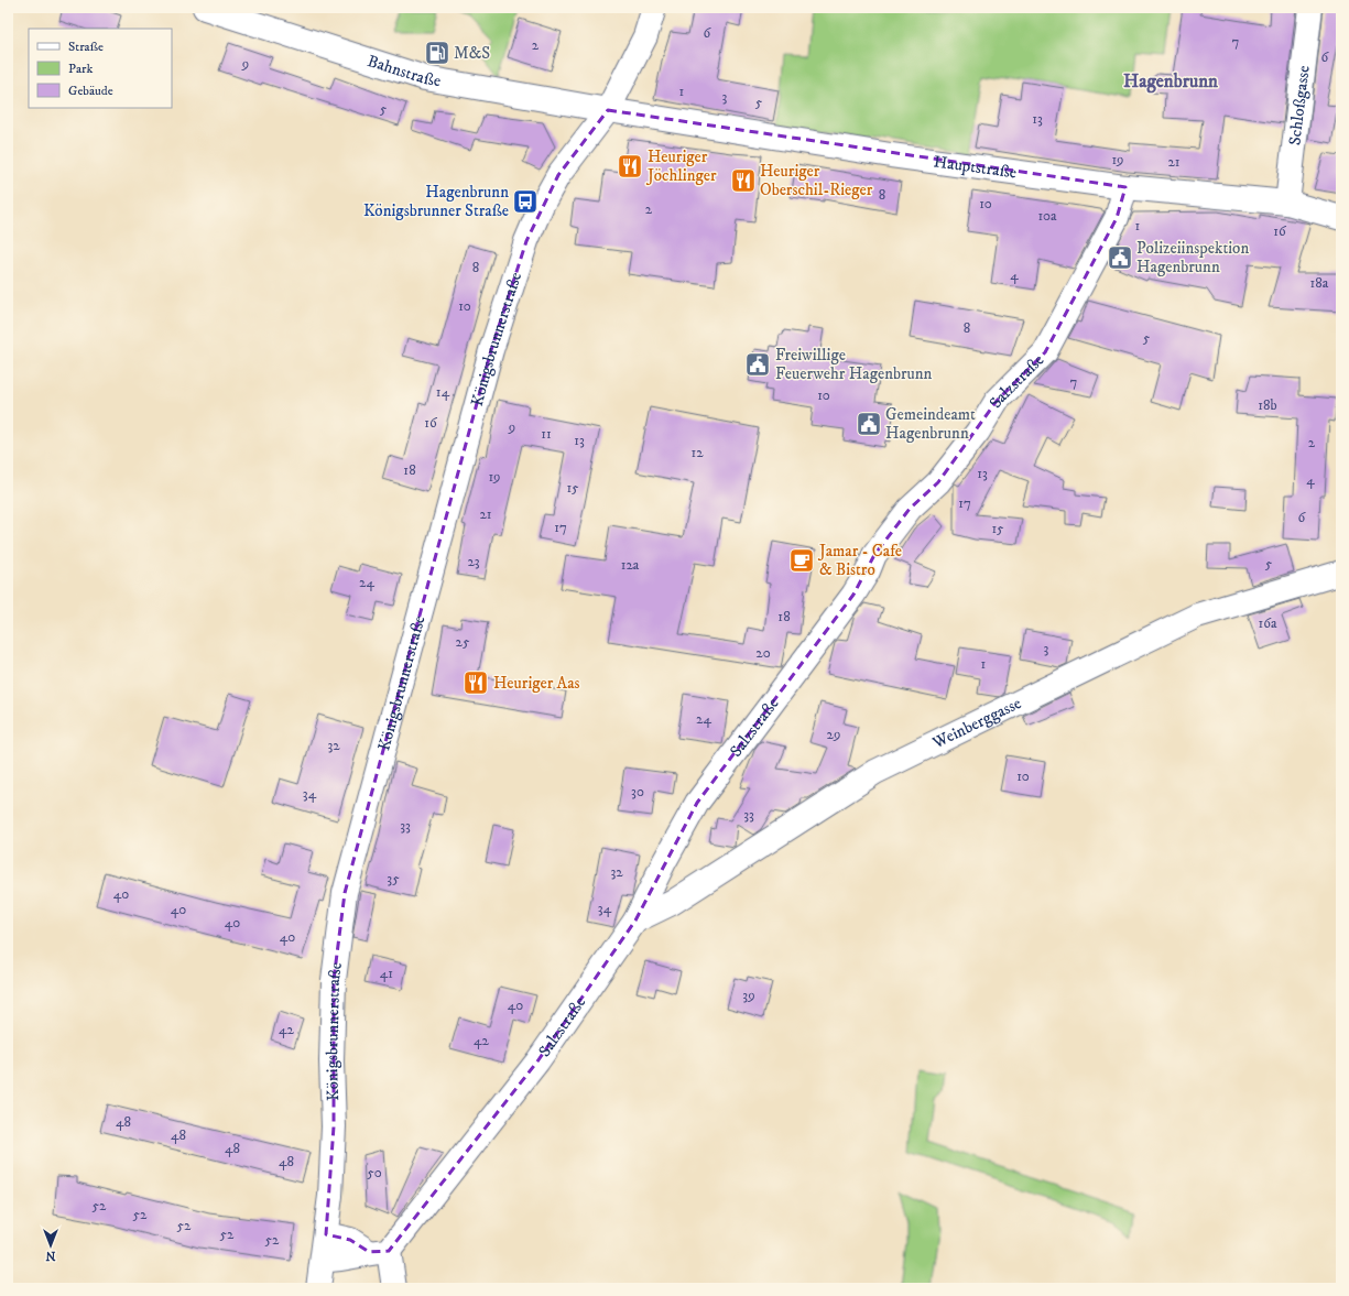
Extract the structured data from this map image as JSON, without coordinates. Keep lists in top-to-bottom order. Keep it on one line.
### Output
{"streets":{"street":["Bahnstraße","Schloßgasse","Hauptstraße","Königsbrunnerstraße","Salzstraße","Weinberggasse"]},"crossings":[["Bahnstraße","Hauptstraße"],["Bahnstraße","Königsbrunnerstraße"],["Schloßgasse","Hauptstraße"],["Hauptstraße","Königsbrunnerstraße"],["Hauptstraße","Salzstraße"],["Salzstraße","Weinberggasse"]],"districts":["Hagenbrunn"],"places":{"fuel station":["M&S"],"restaurant":["Heuriger Jöchlinger","Heuriger Oberschil-Rieger","Heuriger Aas"],"bus stop":["Hagenbrunn Königsbrunner Straße"],"public building":["Polizeiinspektion Hagenbrunn","Freiwillige Feuerwehr Hagenbrunn","Gemeindeamt Hagenbrunn"],"cafe":["Jamar - Cafe & Bistro"]},"house_numbers":["6","7","2","6","9","1","3","5","5","13","19","21","8","10","2","10a","1","16","8","4","18a","10","8","5","7","14","10","18b","16","9","11","13","2","12","18","13","19","4","15","17","21","6","17","15","23","5","12a","24","18","16a","25","3","20","1","24","29","32","10","30","34","33","33","32","35","40","34","40","40","40","41","39","40","42","42","48","48","48","48","50","52","52","52","52","52"],"legend":["Straße","Park","Gebäude"],"north":"bottom"}
